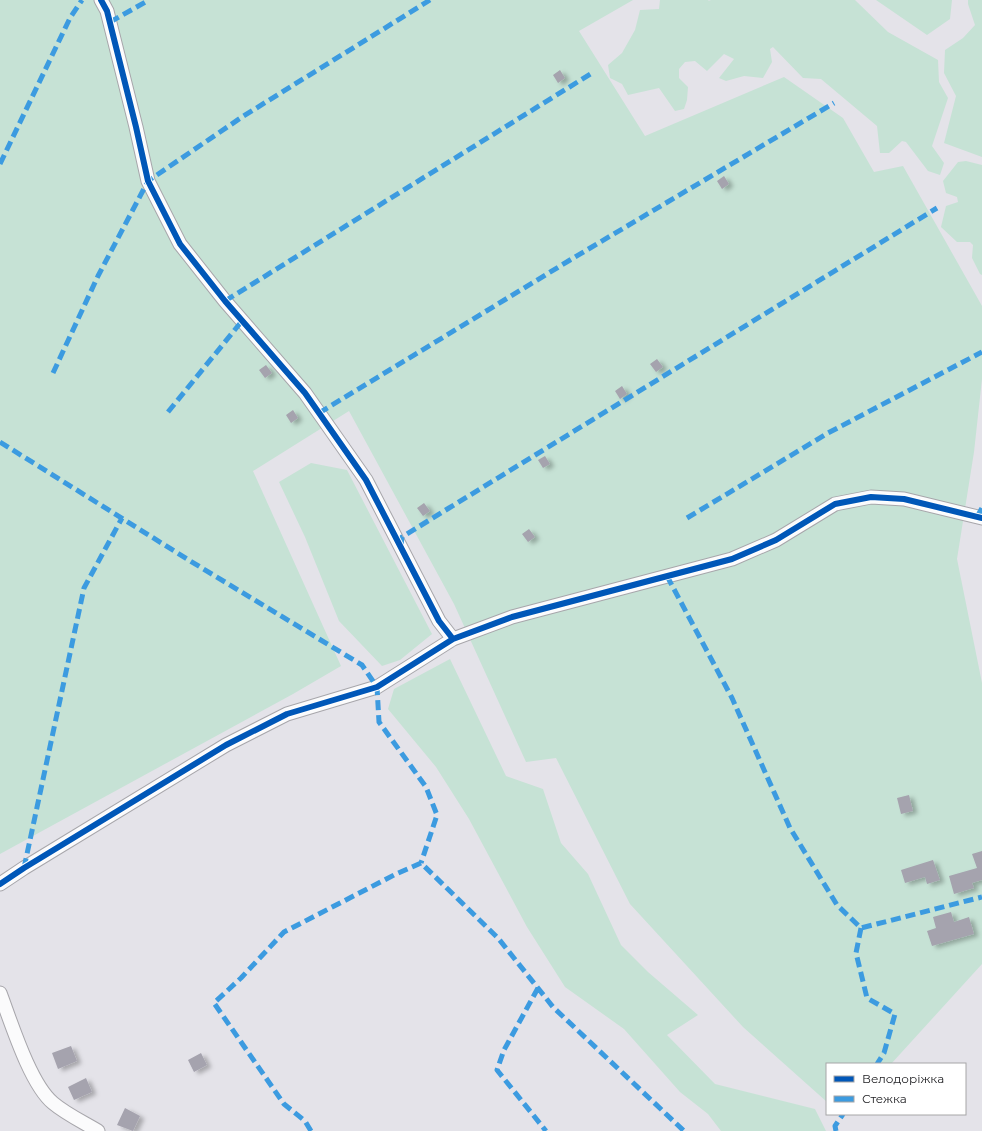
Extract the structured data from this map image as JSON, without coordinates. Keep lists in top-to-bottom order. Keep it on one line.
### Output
{"legend":["Велодоріжка","Стежка"]}
